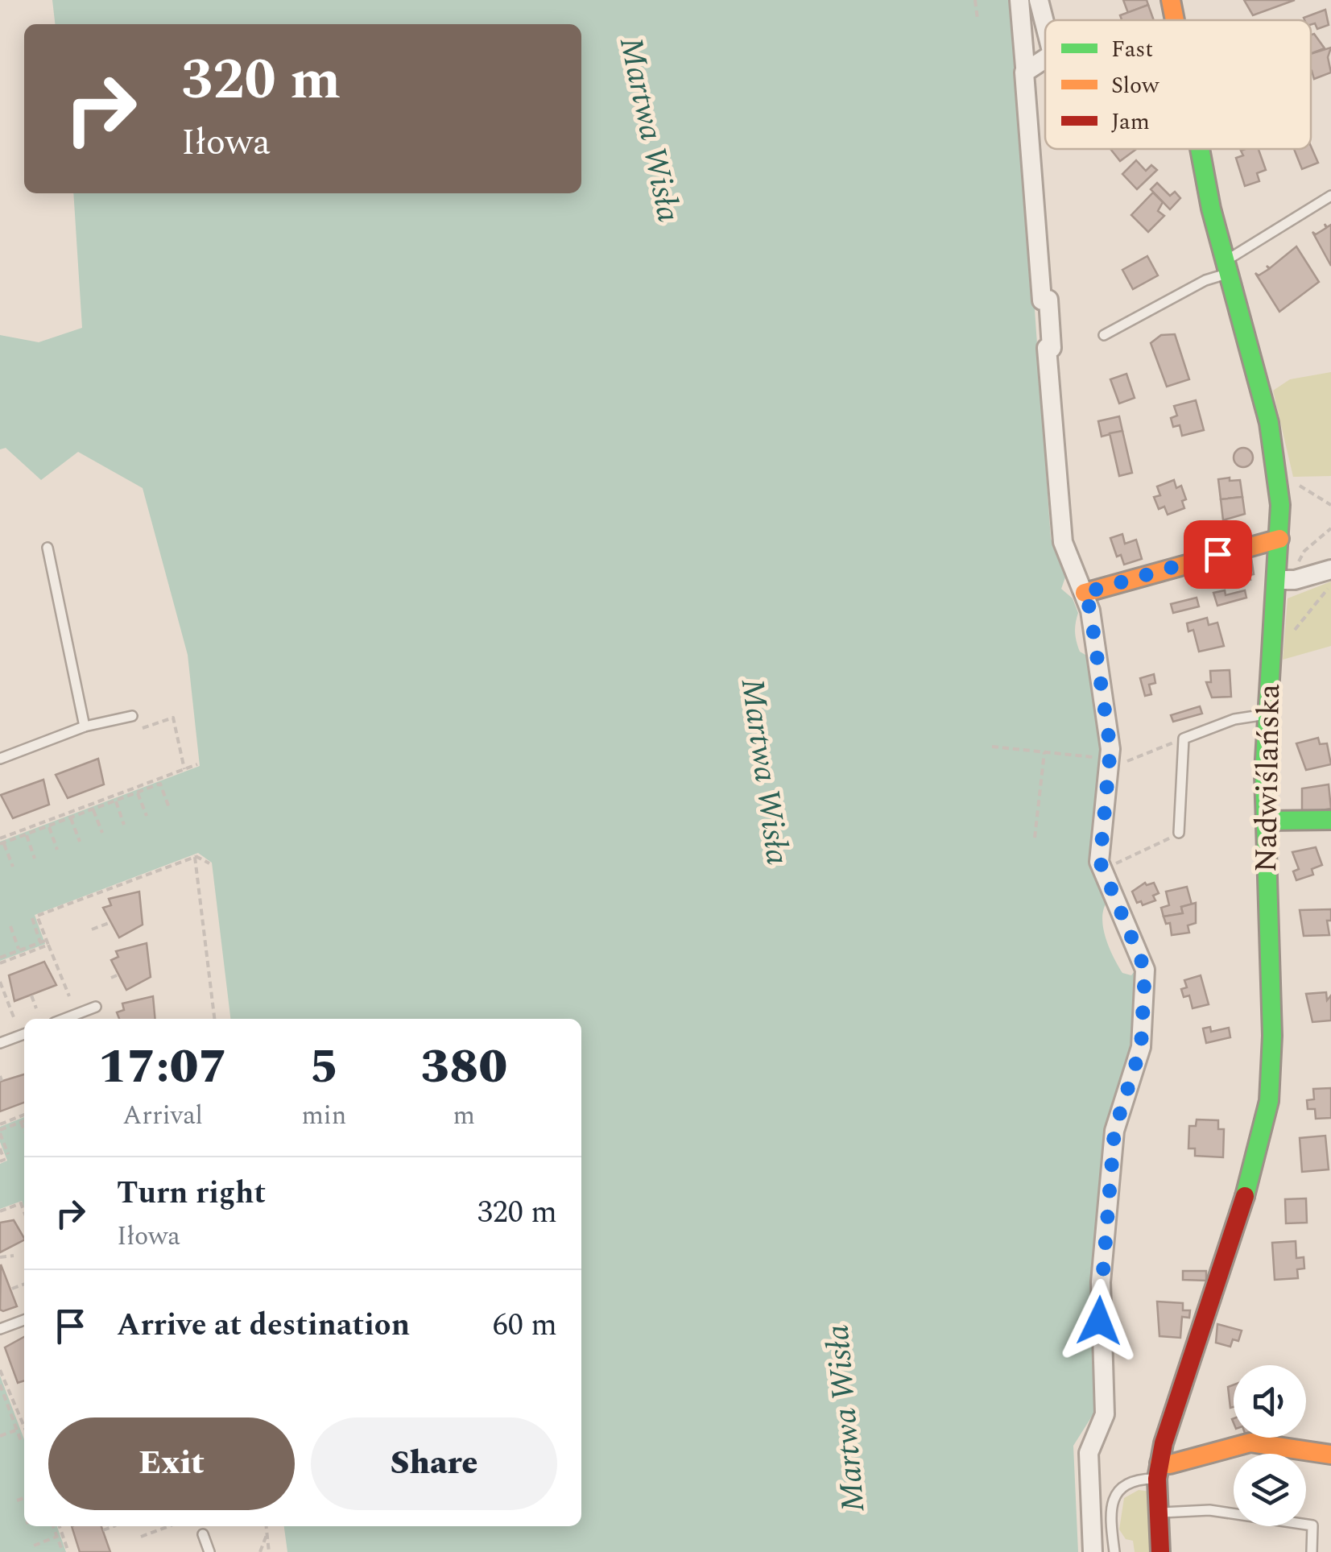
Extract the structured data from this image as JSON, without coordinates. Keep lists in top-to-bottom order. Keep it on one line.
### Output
{"streets":{"street":["Nadwiślańska"]},"water":["Martwa Wisła"],"legend":["Fast","Slow","Jam"],"page":{"turn":["320 m","Iłowa"],"eta":["17:07","Arrival","5","min","380","m"],"list":[{"name":"Turn right","note":"Iłowa","value":"320 m"},{"name":"Arrive at destination","value":"60 m"}],"buttons":["Exit","Share"]}}
